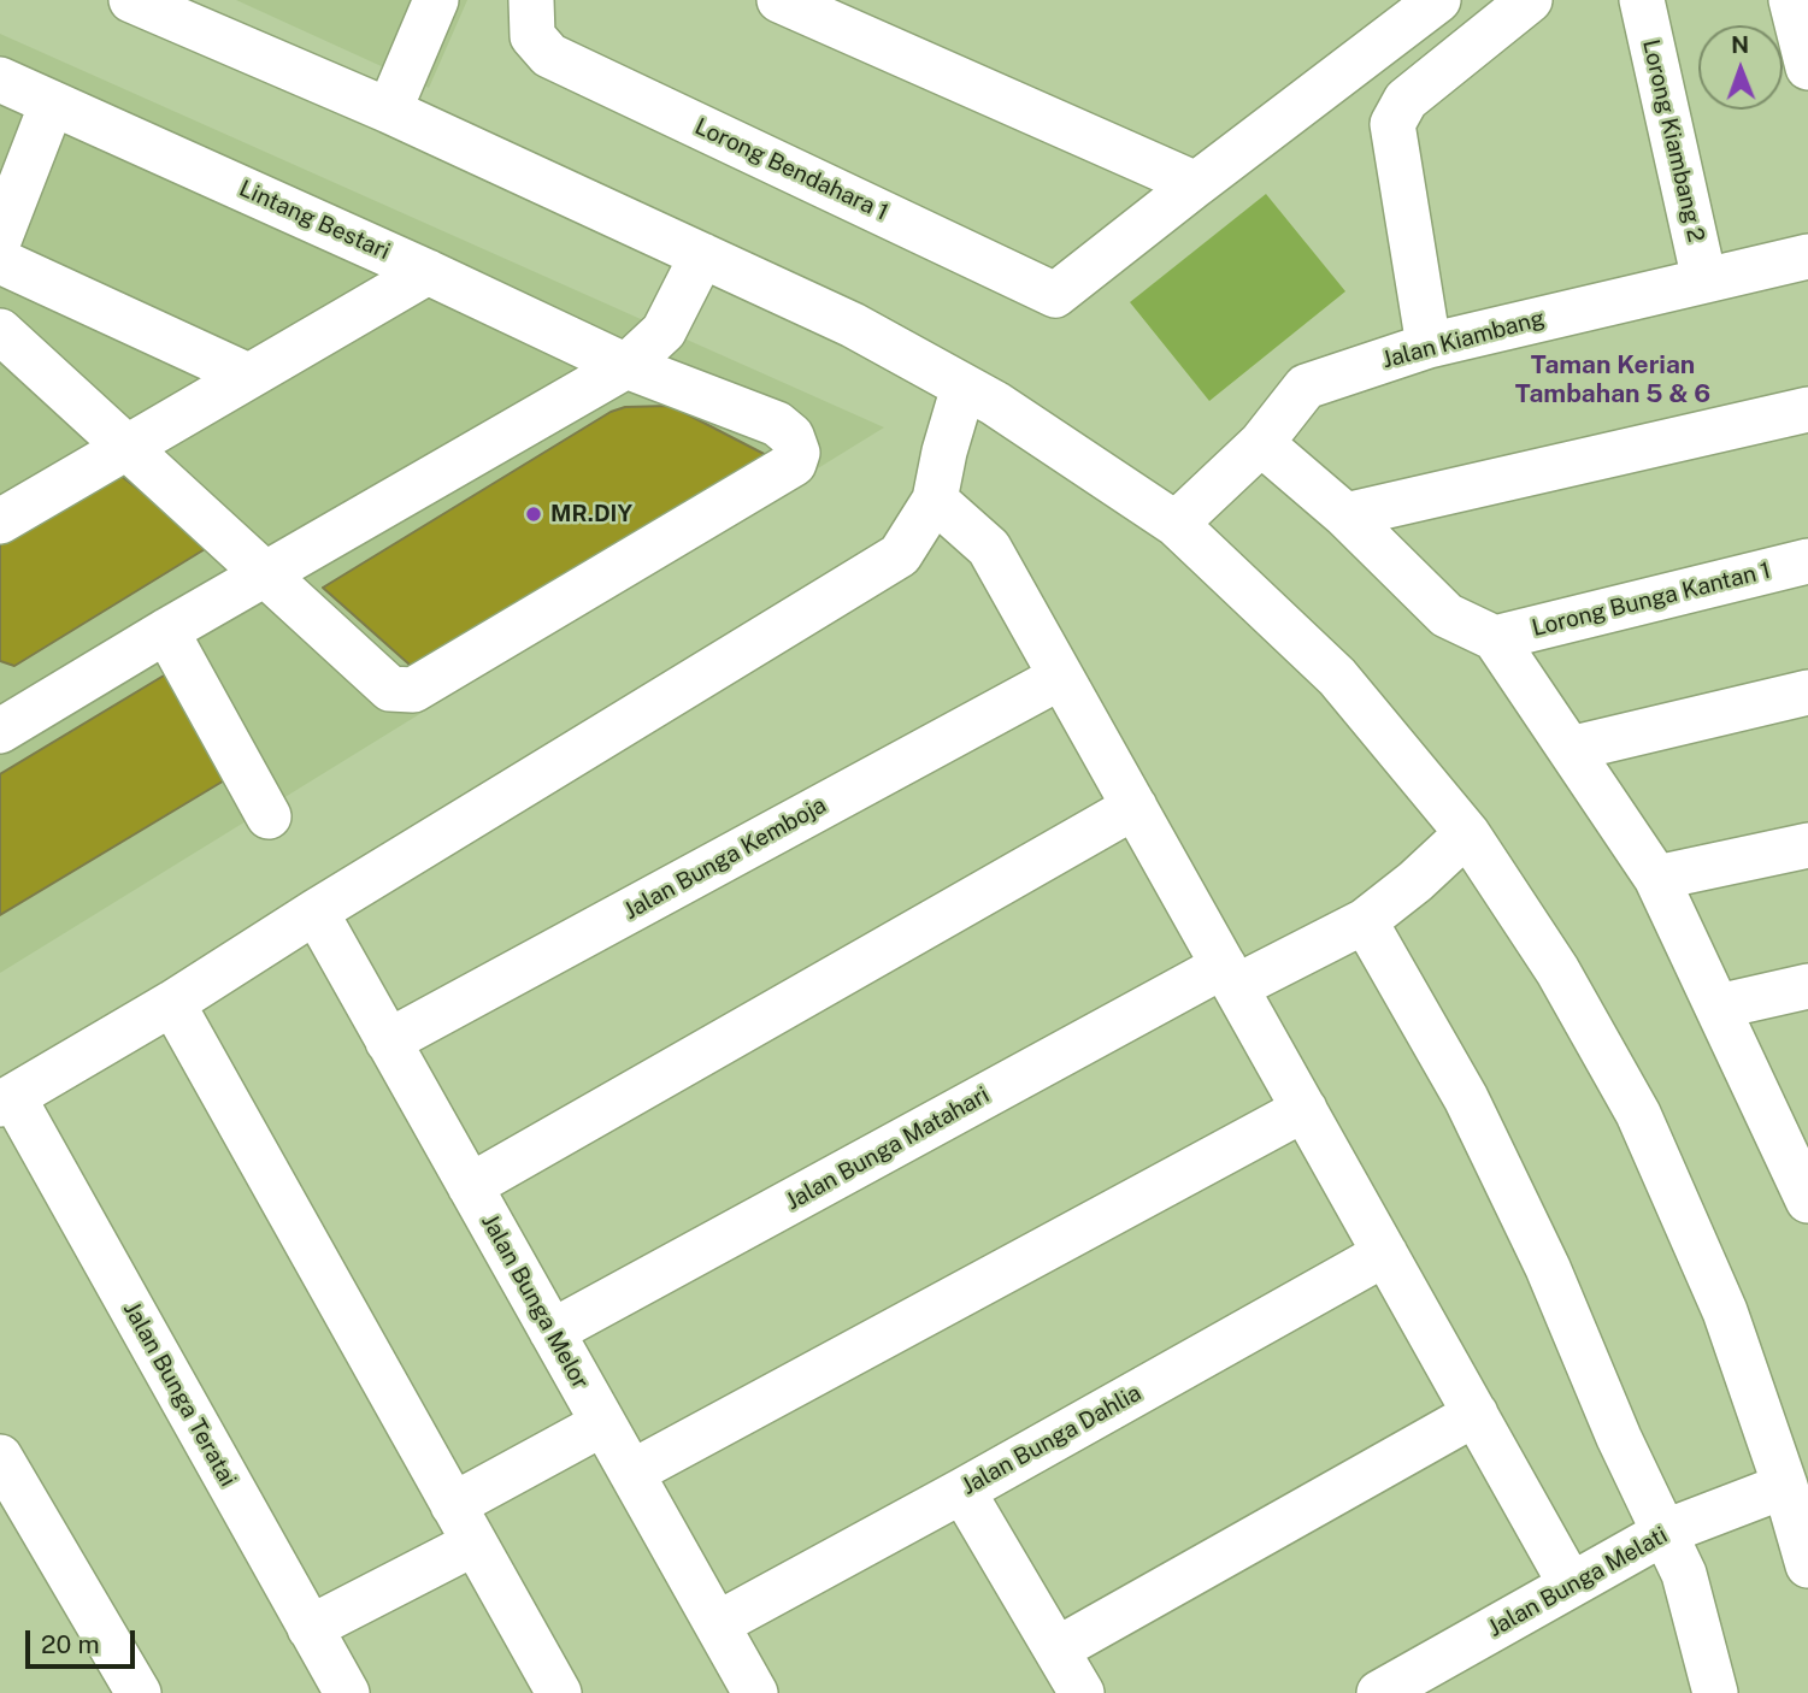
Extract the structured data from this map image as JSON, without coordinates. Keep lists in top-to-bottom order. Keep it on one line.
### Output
{"streets":{"street":["Lorong Kiambang 2","Lorong Bendahara 1","Lintang Bestari","Jalan Kiambang","Lorong Bunga Kantan 1","Jalan Bunga Kemboja","Jalan Bunga Matahari","Jalan Bunga Melor","Jalan Bunga Teratai","Jalan Bunga Dahlia","Jalan Bunga Melati"]},"crossings":[["Lorong Kiambang 2","Jalan Kiambang"],["Jalan Bunga Kemboja","Jalan Bunga Melor"],["Jalan Bunga Matahari","Jalan Bunga Melor"],["Jalan Bunga Melor","Jalan Bunga Dahlia"]],"districts":["Taman Kerian Tambahan 5 & 6"],"places":["MR.DIY"],"scale_bar":"20 m","north":"top"}
